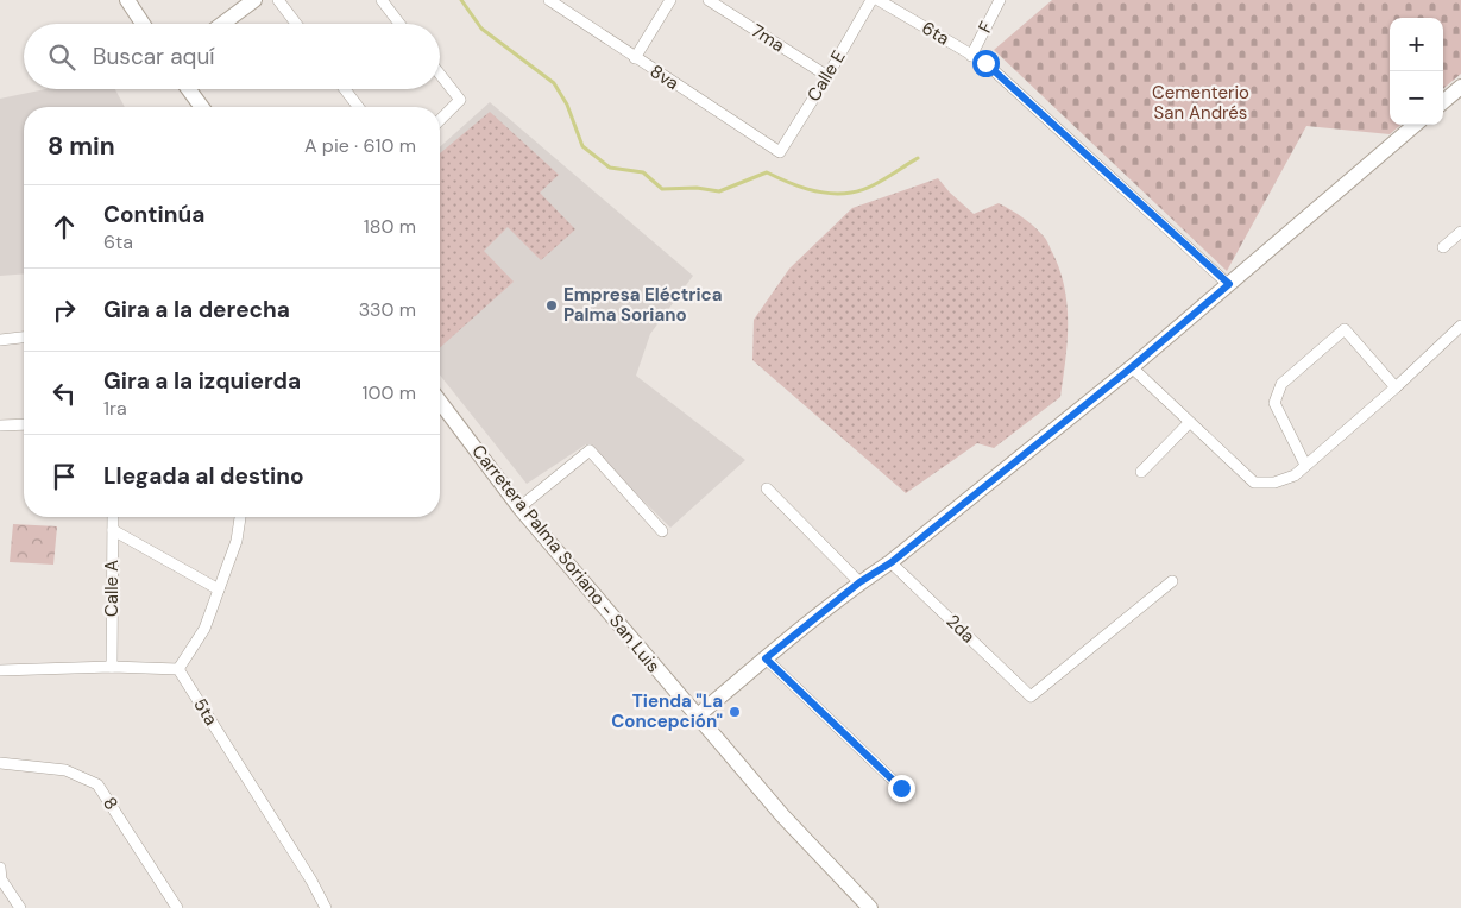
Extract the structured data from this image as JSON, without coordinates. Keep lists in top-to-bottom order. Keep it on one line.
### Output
{"streets":{"street":["F","6ta","7ma","Calle E","8va","Carretera Palma Soriano - San Luis","Calle A","2da","5ta","8"]},"crossings":[["F","6ta"],["7ma","Calle E"],["Calle E","8va"]],"parks":["Cementerio San Andrés"],"places":["Empresa Eléctrica Palma Soriano","Tienda \"La Concepción\""],"page":{"map_buttons":["+","−"],"search":"Buscar aquí","heading":["8 min","A pie · 610 m"],"list":[["Continúa","6ta","180 m"],["Gira a la derecha","330 m"],["Gira a la izquierda","1ra","100 m"],"Llegada al destino"]}}
